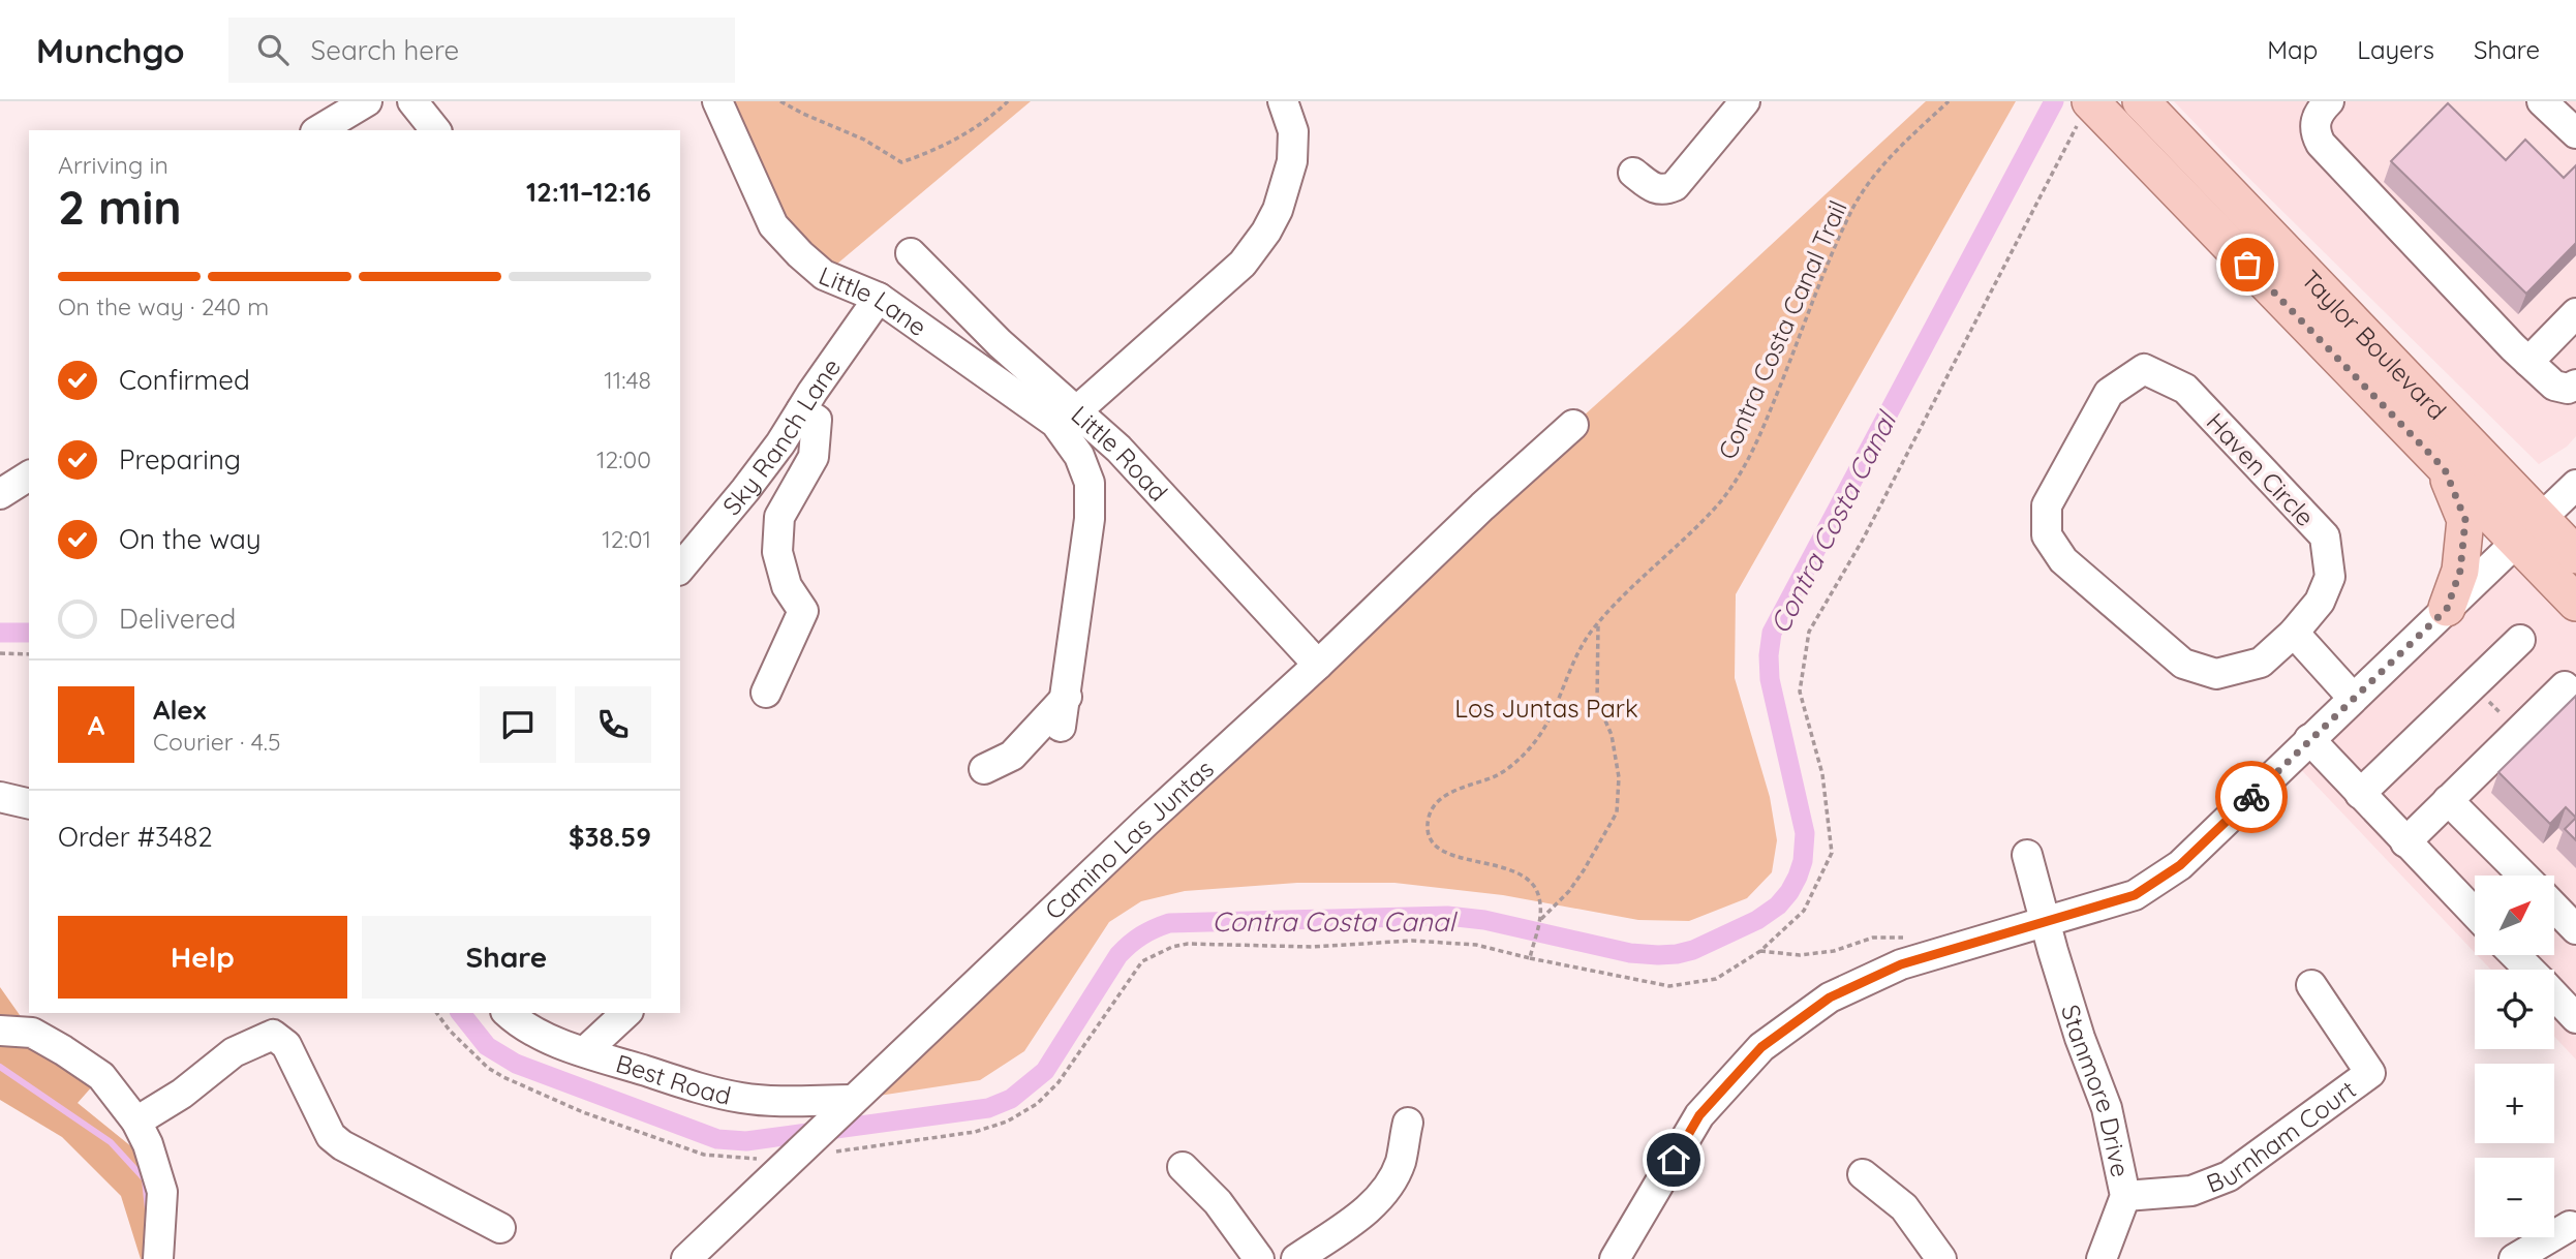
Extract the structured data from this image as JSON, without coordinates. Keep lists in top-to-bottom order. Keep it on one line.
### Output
{"streets":{"main road":["Taylor Boulevard"],"street":["Little Lane","Sky Ranch Lane","Little Road","Haven Circle","Camino Las Juntas","Best Road","Stanmore Drive","Burnham Court"],"path":["Contra Costa Canal Trail"]},"crossings":[["Little Lane","Sky Ranch Lane"],["Little Road","Camino Las Juntas"],["Camino Las Juntas","Best Road"],["Stanmore Drive","Burnham Court"]],"water":["Contra Costa Canal"],"parks":["Los Juntas Park"],"north":"top right","page":{"header":"Munchgo","search":"Search here","nav":["Map","Layers","Share"],"heading":["2 min","Arriving in","12:11–12:16"],"panel":["Alex","Courier · 4.5","Order #3482","$38.59"],"bar":"On the way · 240 m","list":[["Confirmed","11:48"],["Preparing","12:00"],["On the way","12:01"],"Delivered"],"round":"A","map_buttons":["+","−"],"buttons":["Help","Share"]}}
